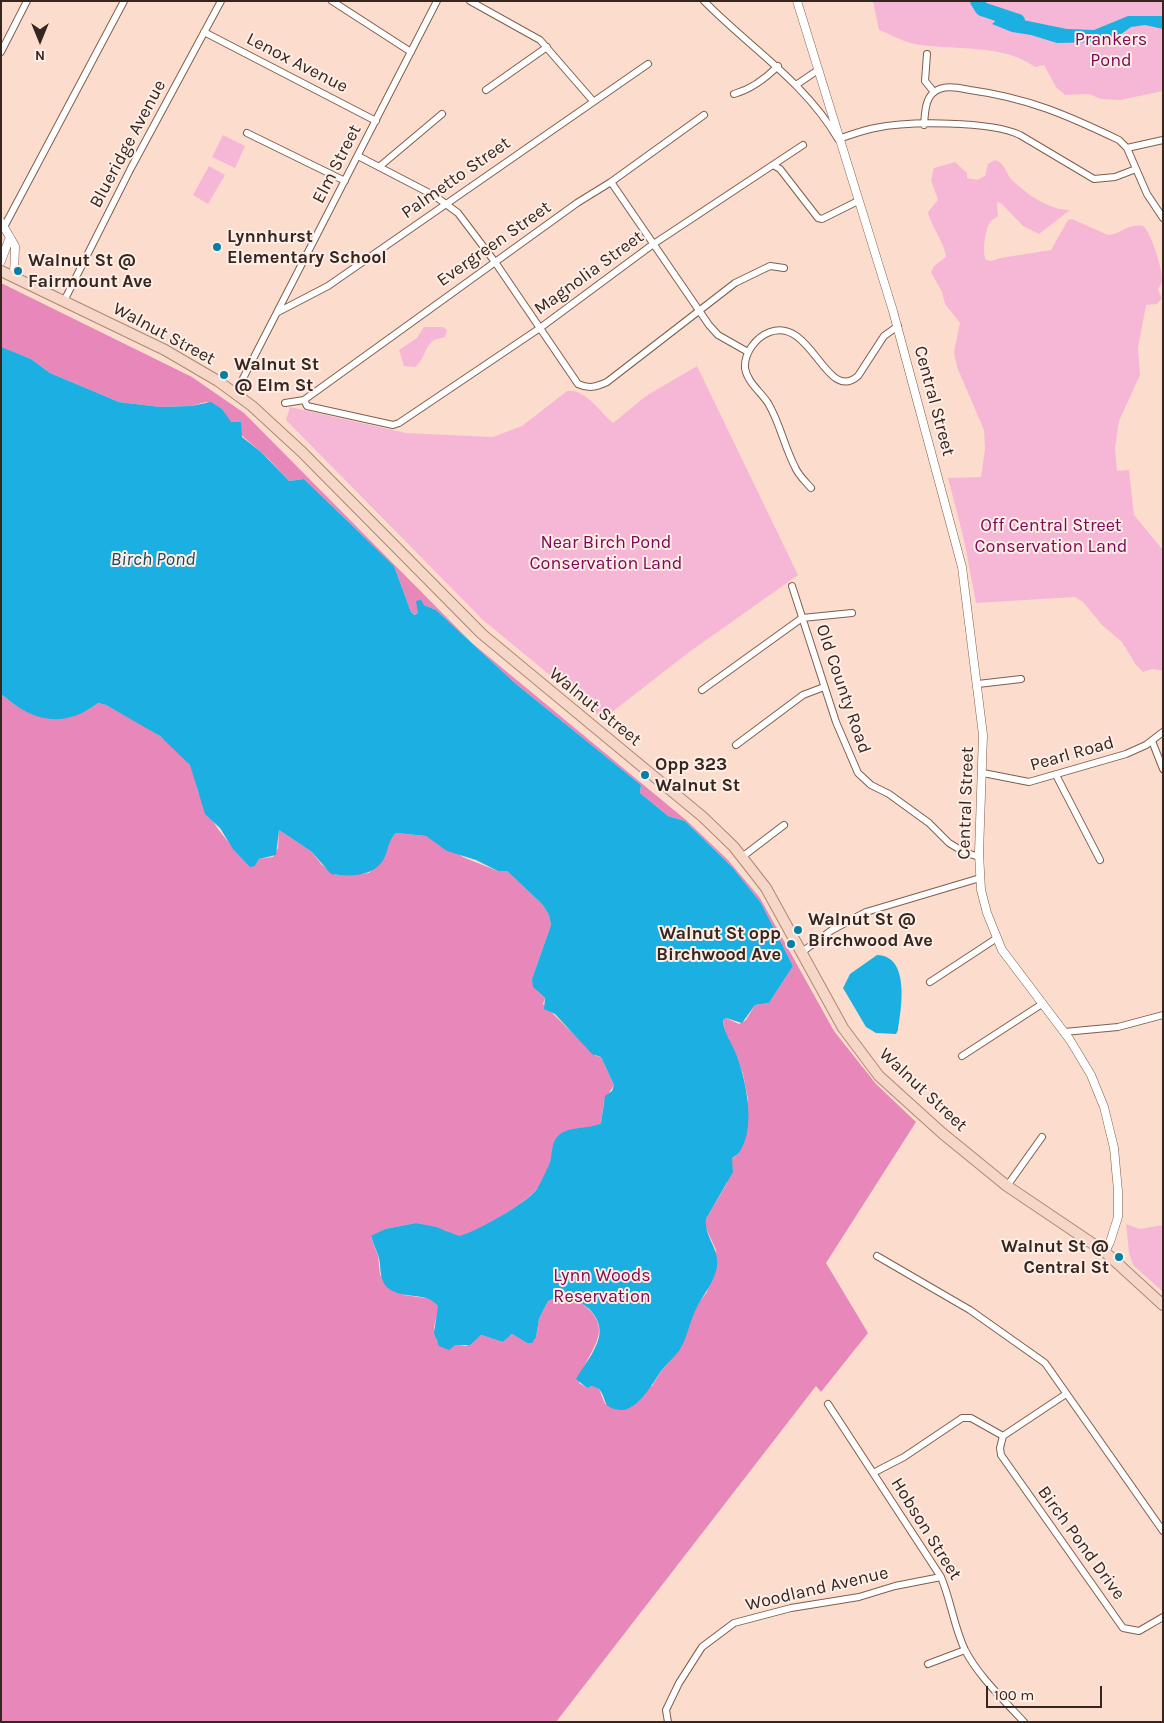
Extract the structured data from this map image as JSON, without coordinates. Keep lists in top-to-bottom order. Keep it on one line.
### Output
{"streets":{"main road":["Walnut Street"],"street":["Lenox Avenue","Blueridge Avenue","Elm Street","Palmetto Street","Evergreen Street","Magnolia Street","Central Street","Old County Road","Pearl Road","Hobson Street","Birch Pond Drive","Woodland Avenue"]},"crossings":[["Lenox Avenue","Blueridge Avenue"],["Lenox Avenue","Elm Street"],["Blueridge Avenue","Walnut Street"],["Elm Street","Palmetto Street"],["Elm Street","Walnut Street"],["Evergreen Street","Magnolia Street"],["Walnut Street","Central Street"],["Central Street","Old County Road"],["Central Street","Pearl Road"],["Hobson Street","Woodland Avenue"]],"water":["Birch Pond"],"parks":["Prankers Pond","Off Central Street Conservation Land","Near Birch Pond Conservation Land","Lynn Woods Reservation"],"places":["Lynnhurst Elementary School","Walnut St @ Fairmount Ave","Walnut St @ Elm St","Opp 323 Walnut St","Walnut St @ Birchwood Ave","Walnut St opp Birchwood Ave","Walnut St @ Central St"],"scale_bar":"100 m","north":"bottom"}
